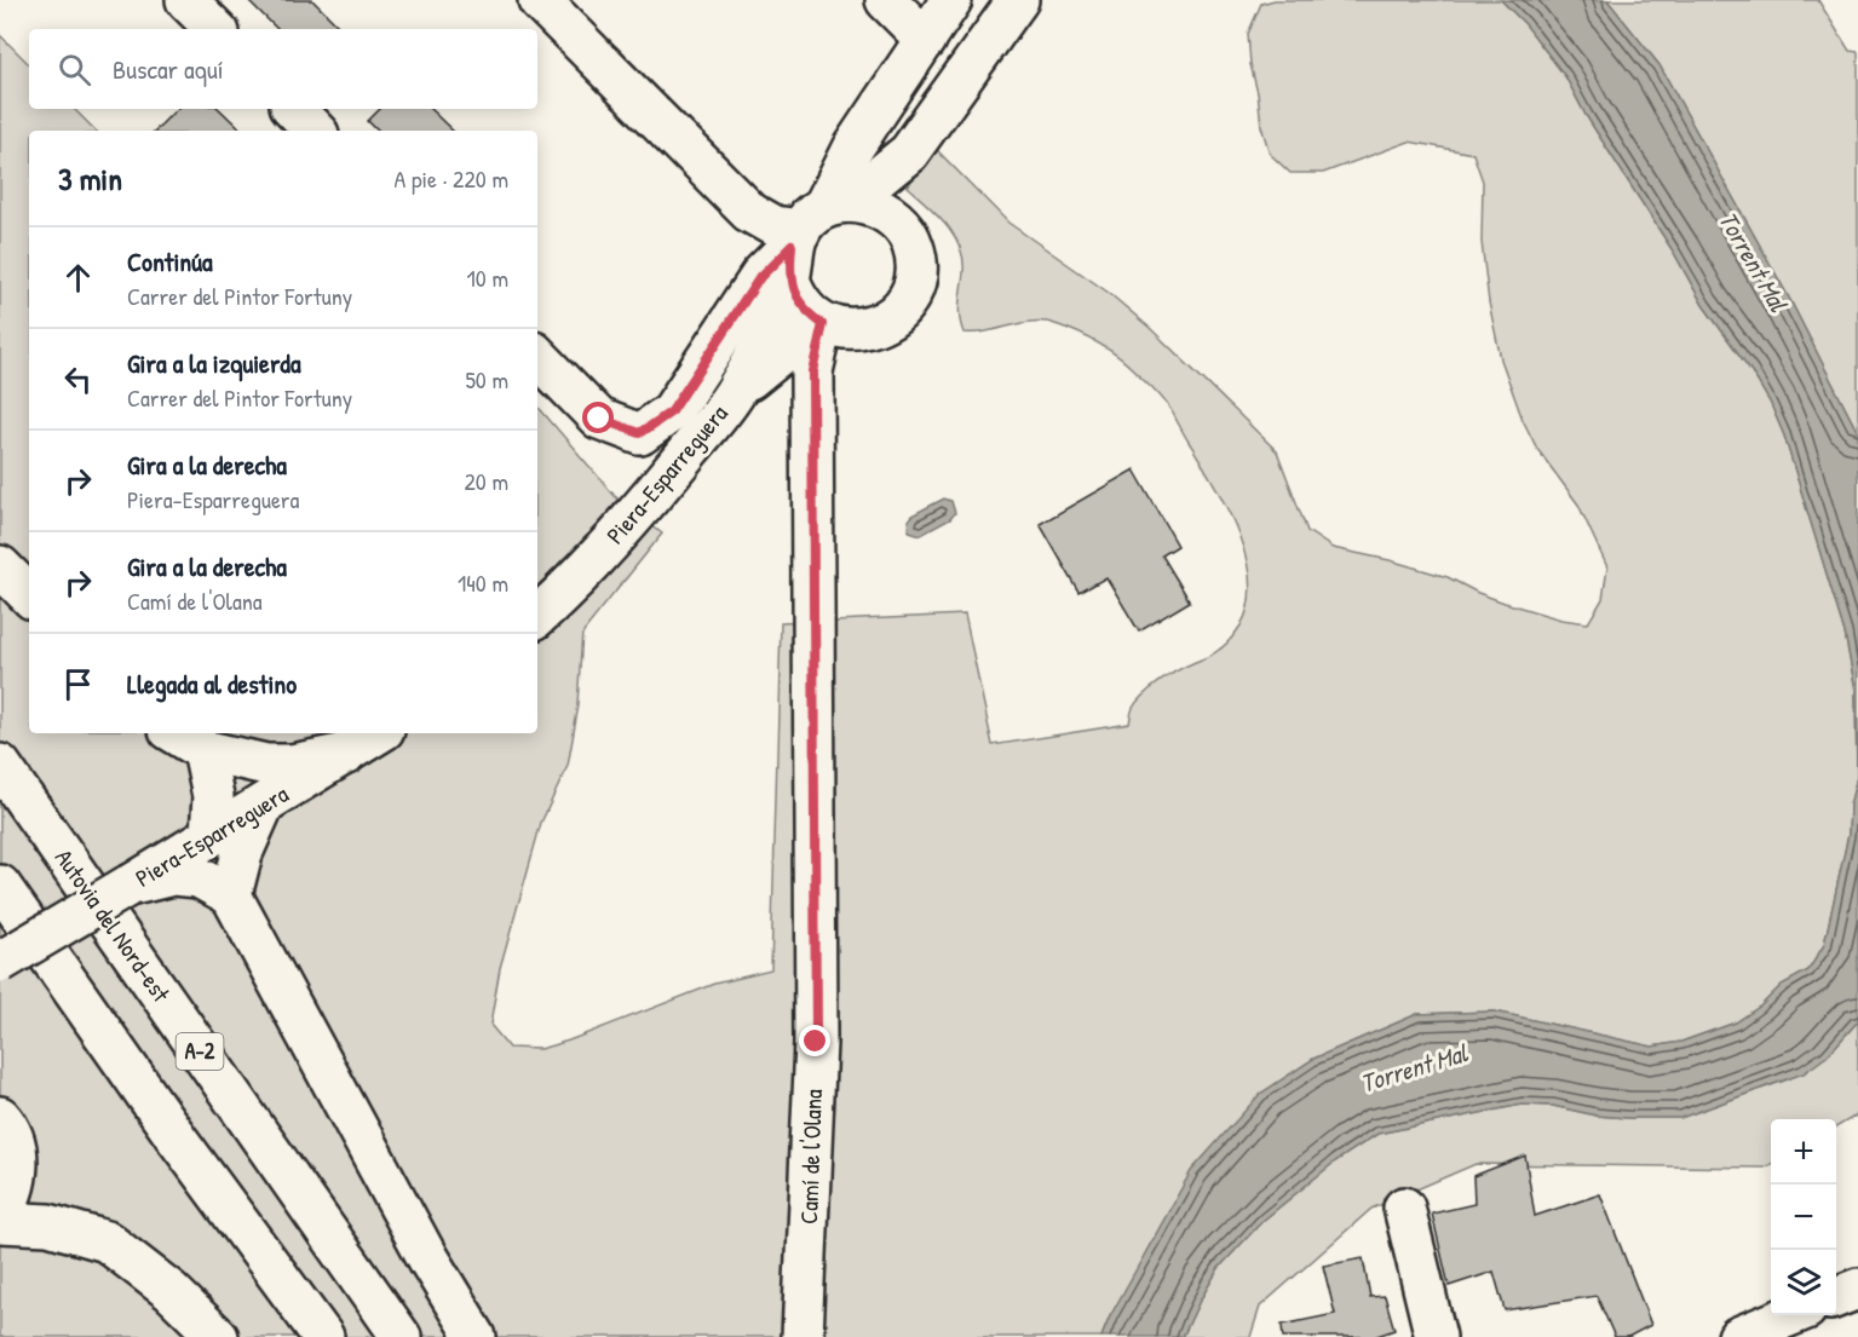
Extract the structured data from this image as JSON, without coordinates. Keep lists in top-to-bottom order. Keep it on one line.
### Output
{"streets":{"main road":["Piera-Esparreguera","Autovia del Nord-est","A-2","Camí de l'Olana"]},"crossings":[["Piera-Esparreguera","Camí de l'Olana"]],"water":["Torrent Mal"],"page":{"search":"Buscar aquí","heading":["3 min","A pie · 220 m"],"list":[["Continúa","Carrer del Pintor Fortuny","10 m"],["Gira a la izquierda","Carrer del Pintor Fortuny","50 m"],["Gira a la derecha","Piera-Esparreguera","20 m"],["Gira a la derecha","Camí de l'Olana","140 m"],"Llegada al destino"],"map_buttons":["+","−"]}}
